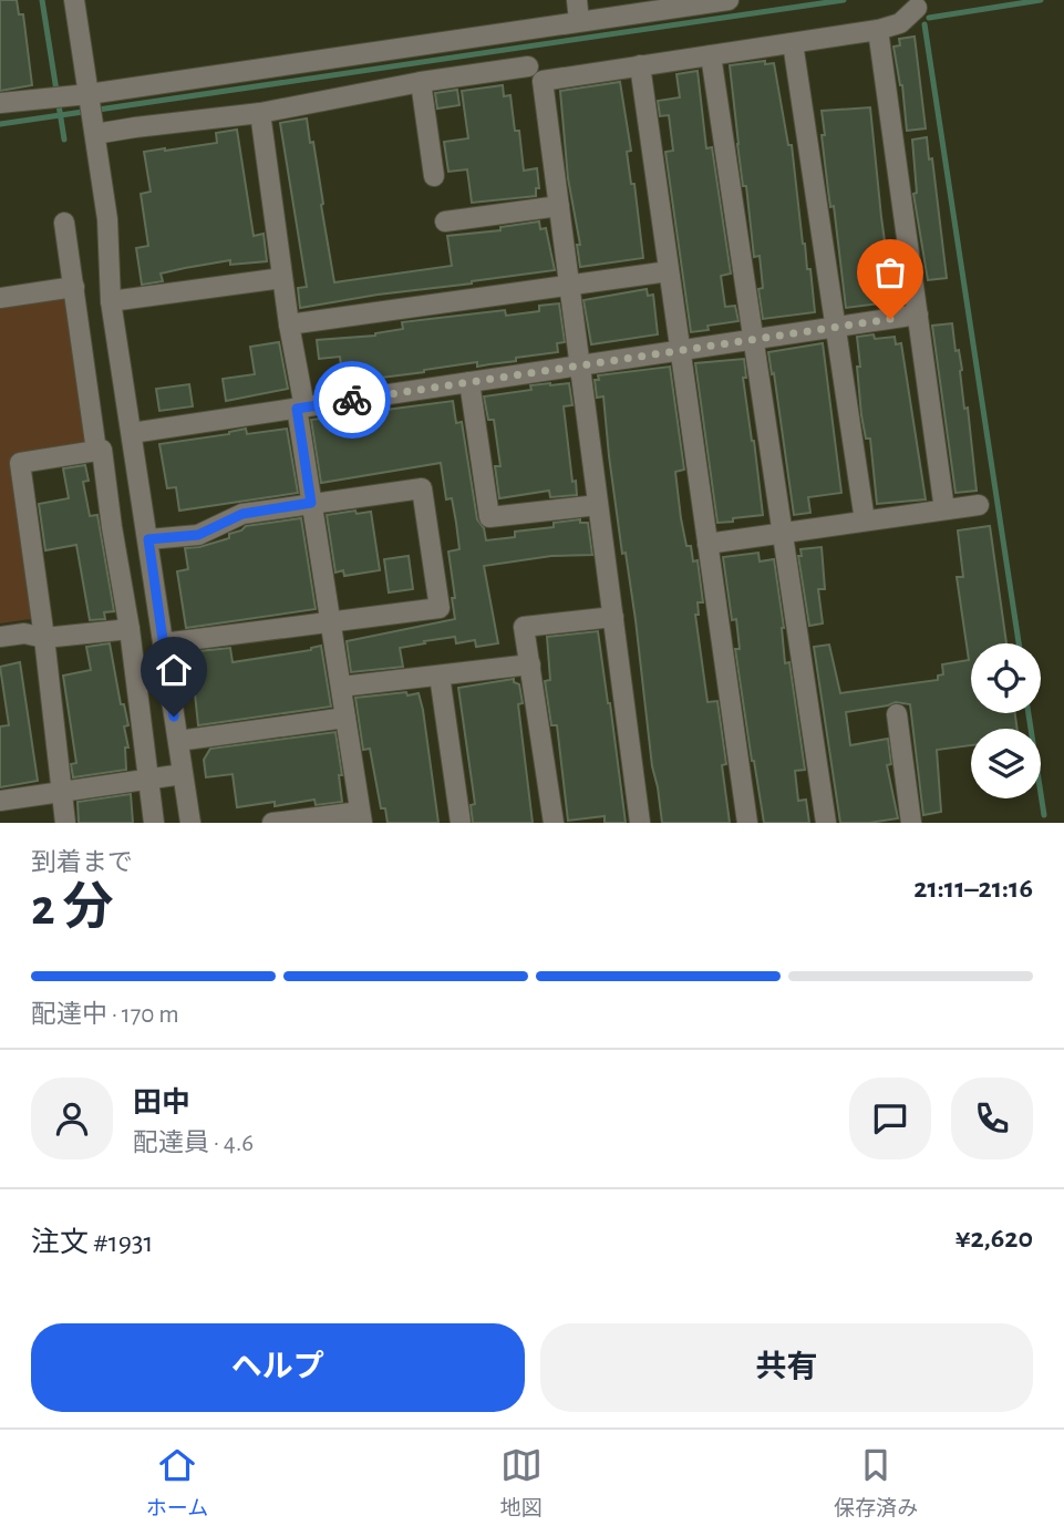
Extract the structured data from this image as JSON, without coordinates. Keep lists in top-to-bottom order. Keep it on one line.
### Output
{"page":{"heading":["2 分","到着まで","21:11–21:16"],"panel":["田中","配達員 · 4.6","注文 #1931","¥2,620"],"bar":"配達中 · 170 m","buttons":["ヘルプ","共有"],"tabs":["ホーム","地図","保存済み"]}}
